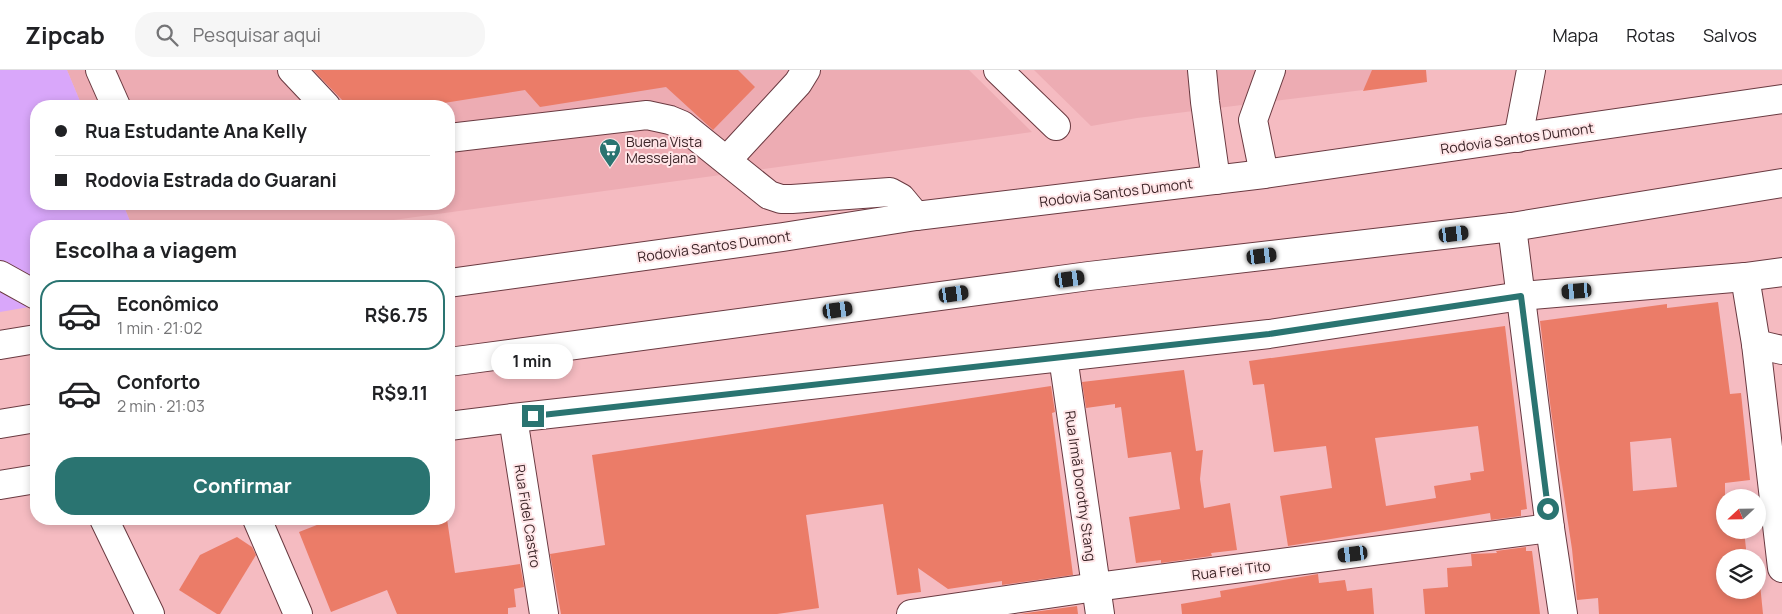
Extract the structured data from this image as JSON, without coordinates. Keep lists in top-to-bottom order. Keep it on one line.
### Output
{"streets":{"main road":["Rodovia Santos Dumont","Rua Irmã Dorothy Stang","Rua Fidel Castro","Rua Frei Tito"]},"crossings":[["Rua Irmã Dorothy Stang","Rua Frei Tito"]],"places":{"supermarket":["Buena Vista Messejana"]},"north":"left","page":{"header":"Zipcab","search":"Pesquisar aqui","nav":["Mapa","Rotas","Salvos"],"banner":["Rua Estudante Ana Kelly","Rodovia Estrada do Guarani"],"heading":"Escolha a viagem","list":[{"name":"Econômico","note":"1 min · 21:02","value":"R$6.75"},{"name":"Conforto","note":"2 min · 21:03","value":"R$9.11"}],"bubble":"1 min","buttons":"Confirmar"}}
